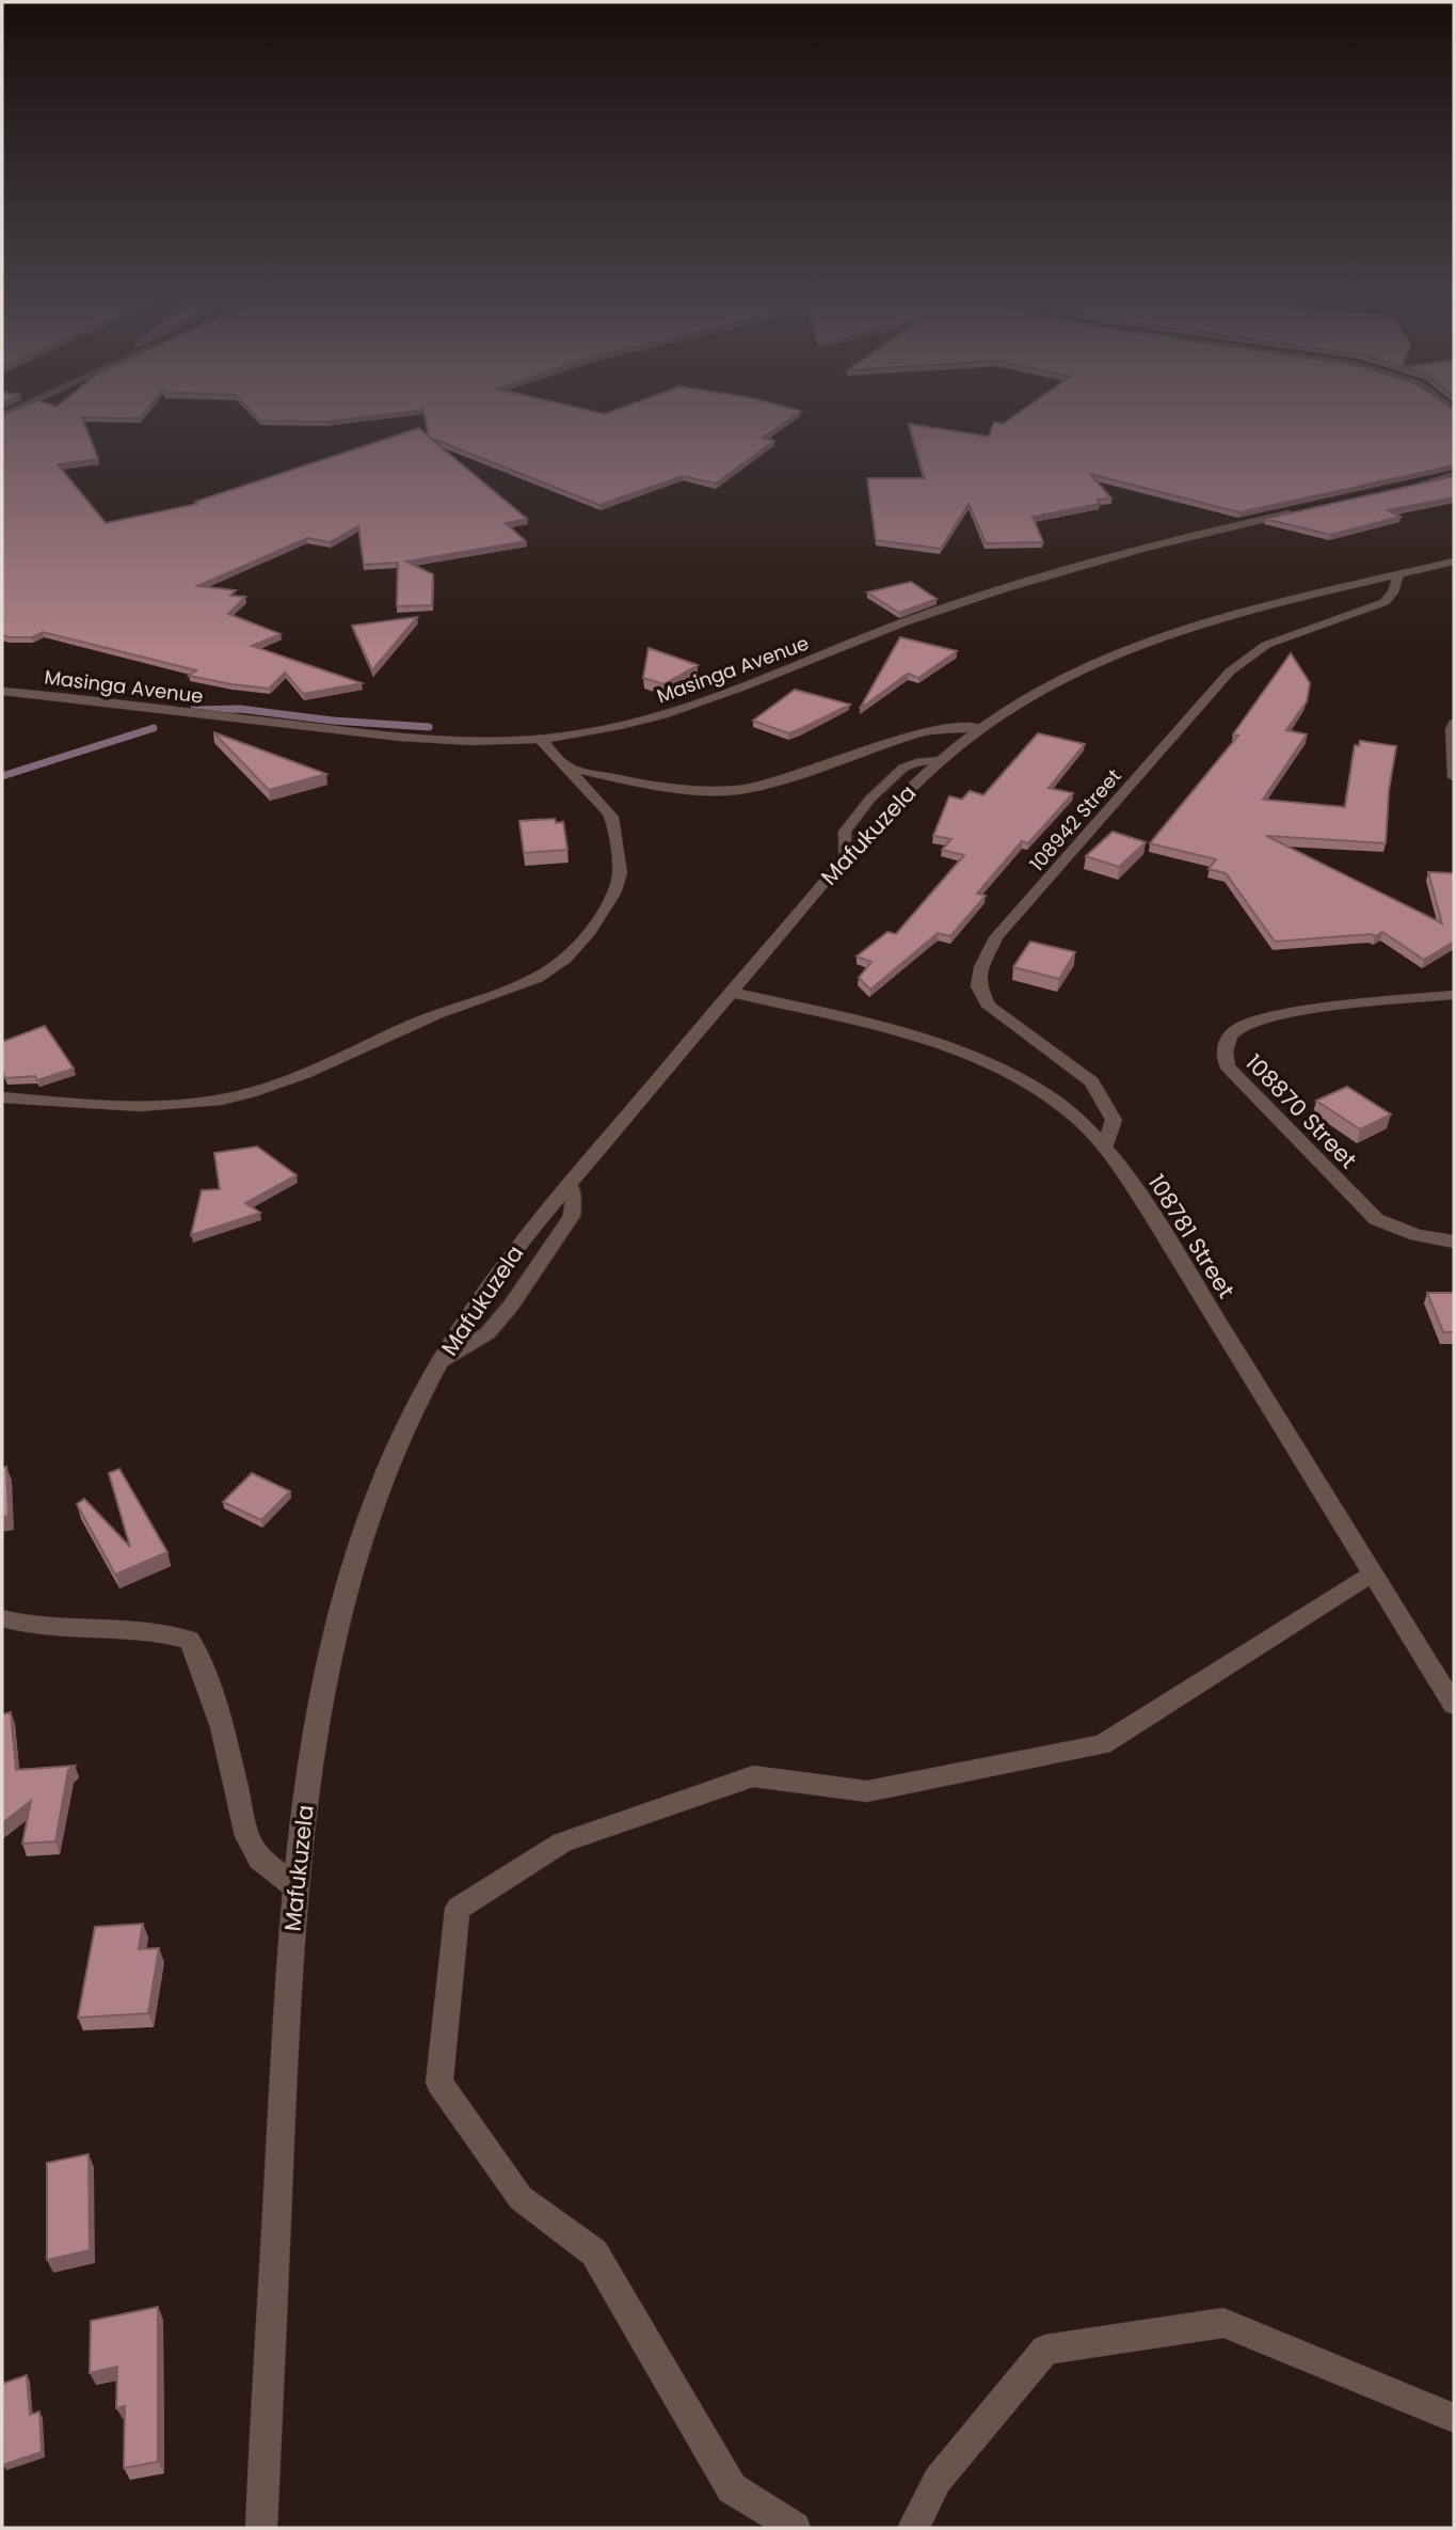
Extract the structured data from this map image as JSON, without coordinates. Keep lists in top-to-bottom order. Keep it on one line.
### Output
{"streets":{"street":["Masinga Avenue","108942 Street","Mafukuzela","108870 Street","108781 Street"]},"crossings":[["108942 Street","Mafukuzela"],["108942 Street","108781 Street"],["Mafukuzela","108781 Street"]]}
